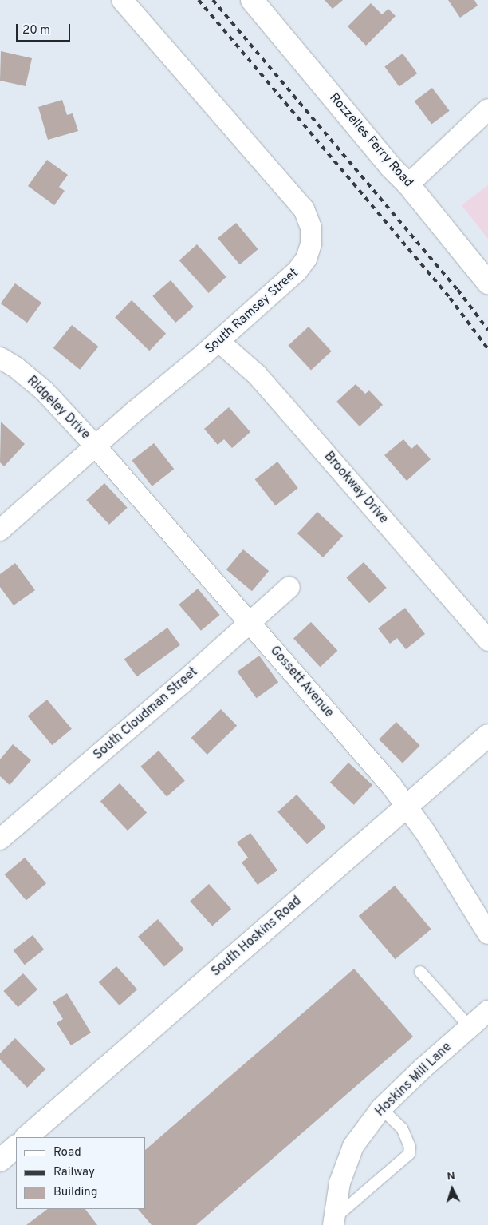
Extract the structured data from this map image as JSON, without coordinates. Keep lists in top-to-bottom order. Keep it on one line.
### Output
{"streets":{"street":["Rozzelles Ferry Road","South Ramsey Street","Ridgeley Drive","Brookway Drive","Gossett Avenue","South Cloudman Street","South Hoskins Road","Hoskins Mill Lane"]},"crossings":[["South Ramsey Street","Ridgeley Drive"],["South Ramsey Street","Brookway Drive"],["South Ramsey Street","Gossett Avenue"],["Ridgeley Drive","Gossett Avenue"],["Gossett Avenue","South Cloudman Street"],["Gossett Avenue","South Hoskins Road"]],"legend":["Road","Railway","Building"],"scale_bar":"20 m","north":"top"}
